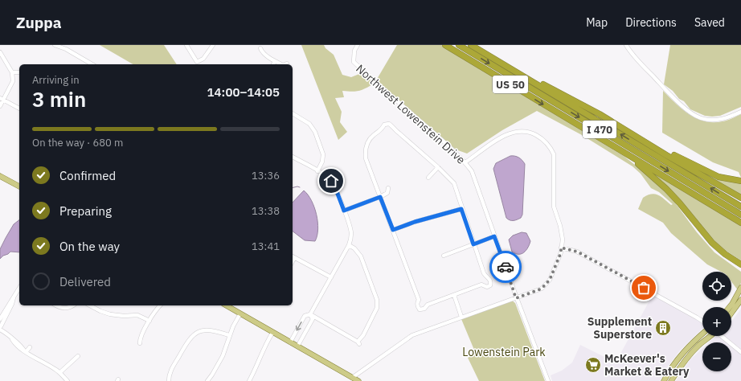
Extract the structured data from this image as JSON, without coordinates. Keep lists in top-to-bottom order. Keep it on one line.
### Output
{"streets":{"highway":["US 50","I 470"],"street":["Northwest Lowenstein Drive"]},"parks":["Lowenstein Park"],"places":{"building":["Supplement Superstore"],"supermarket":["McKeever's Market & Eatery"]},"page":{"header":"Zuppa","nav":["Map","Directions","Saved"],"heading":["3 min","Arriving in","14:00–14:05"],"bar":"On the way · 680 m","list":[["Confirmed","13:36"],["Preparing","13:38"],["On the way","13:41"],"Delivered"],"map_buttons":["+","−"]}}
